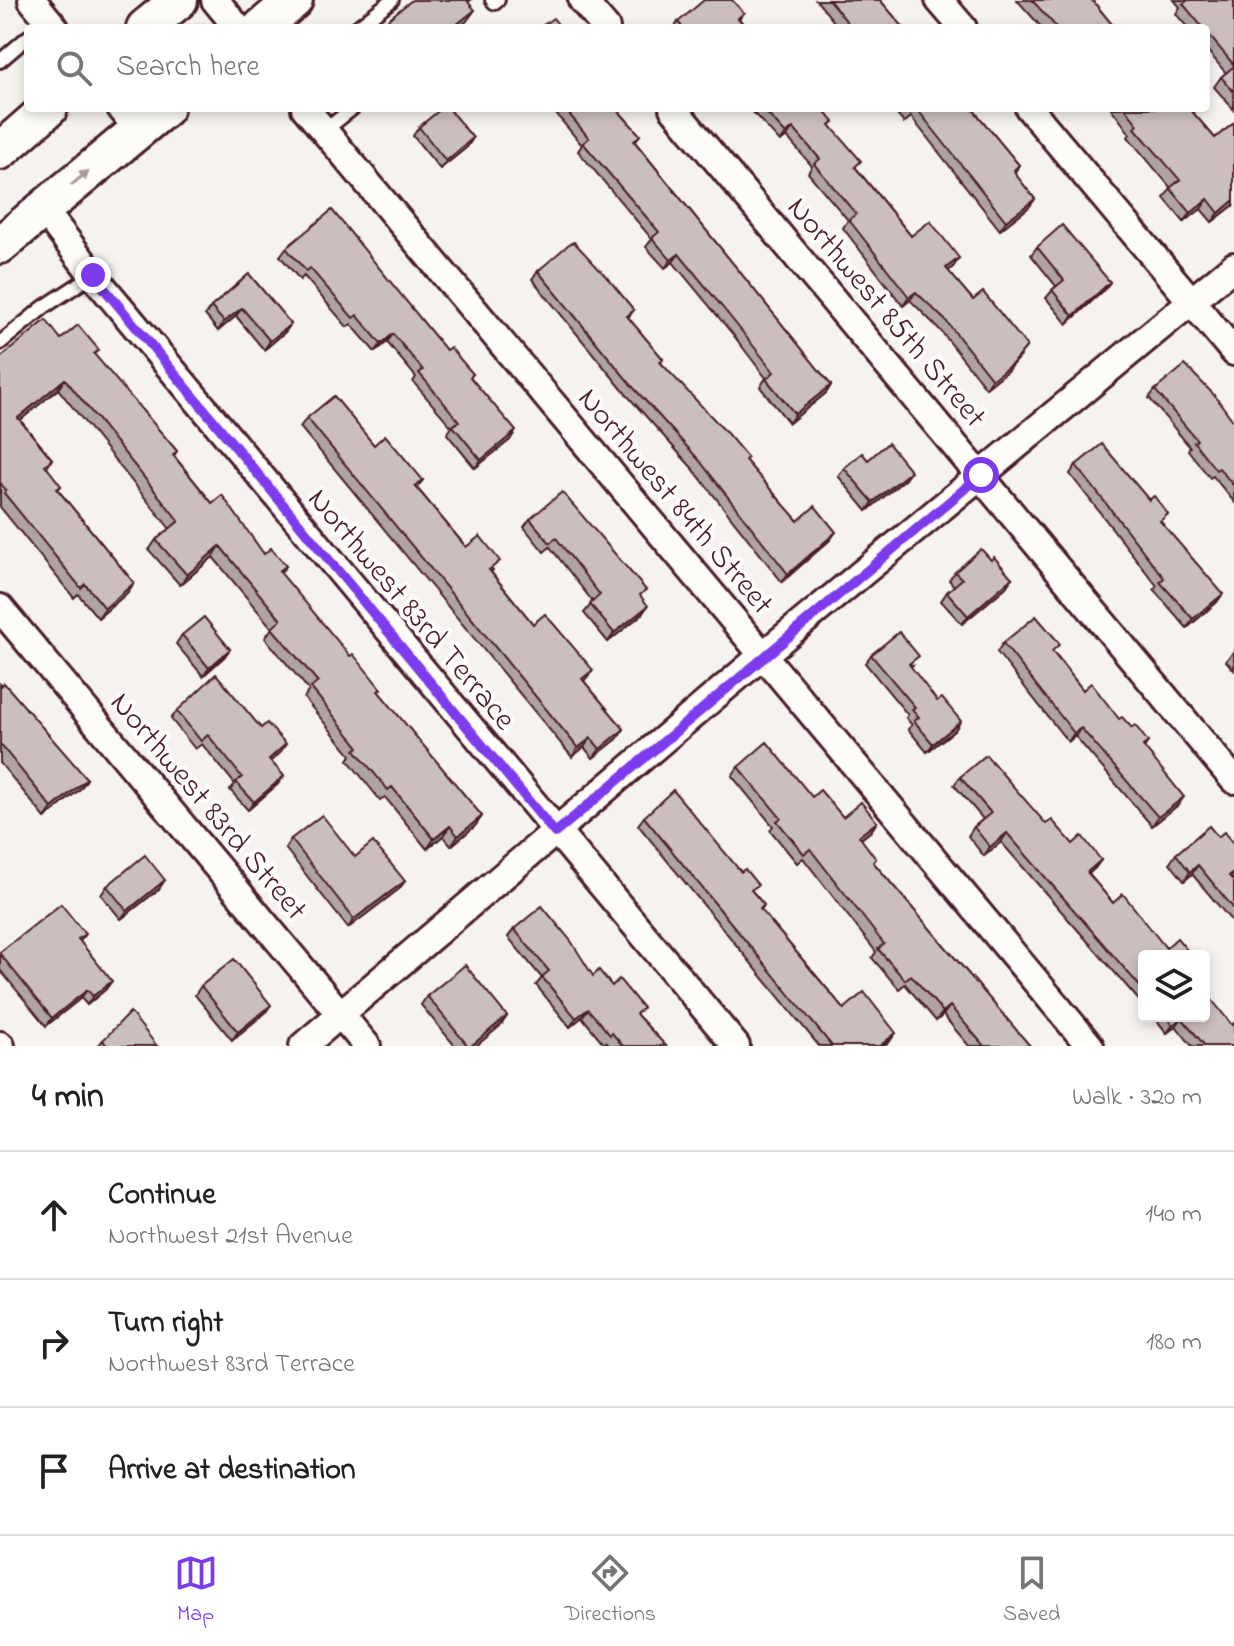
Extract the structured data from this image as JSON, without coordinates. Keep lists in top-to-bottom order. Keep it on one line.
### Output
{"streets":{"street":["Northwest 85th Street","Northwest 84th Street","Northwest 83rd Terrace","Northwest 83rd Street"]},"page":{"search":"Search here","heading":["4 min","Walk · 320 m"],"list":[["Continue","Northwest 21st Avenue","140 m"],["Turn right","Northwest 83rd Terrace","180 m"],"Arrive at destination"],"nav":["Map","Directions","Saved"]}}
